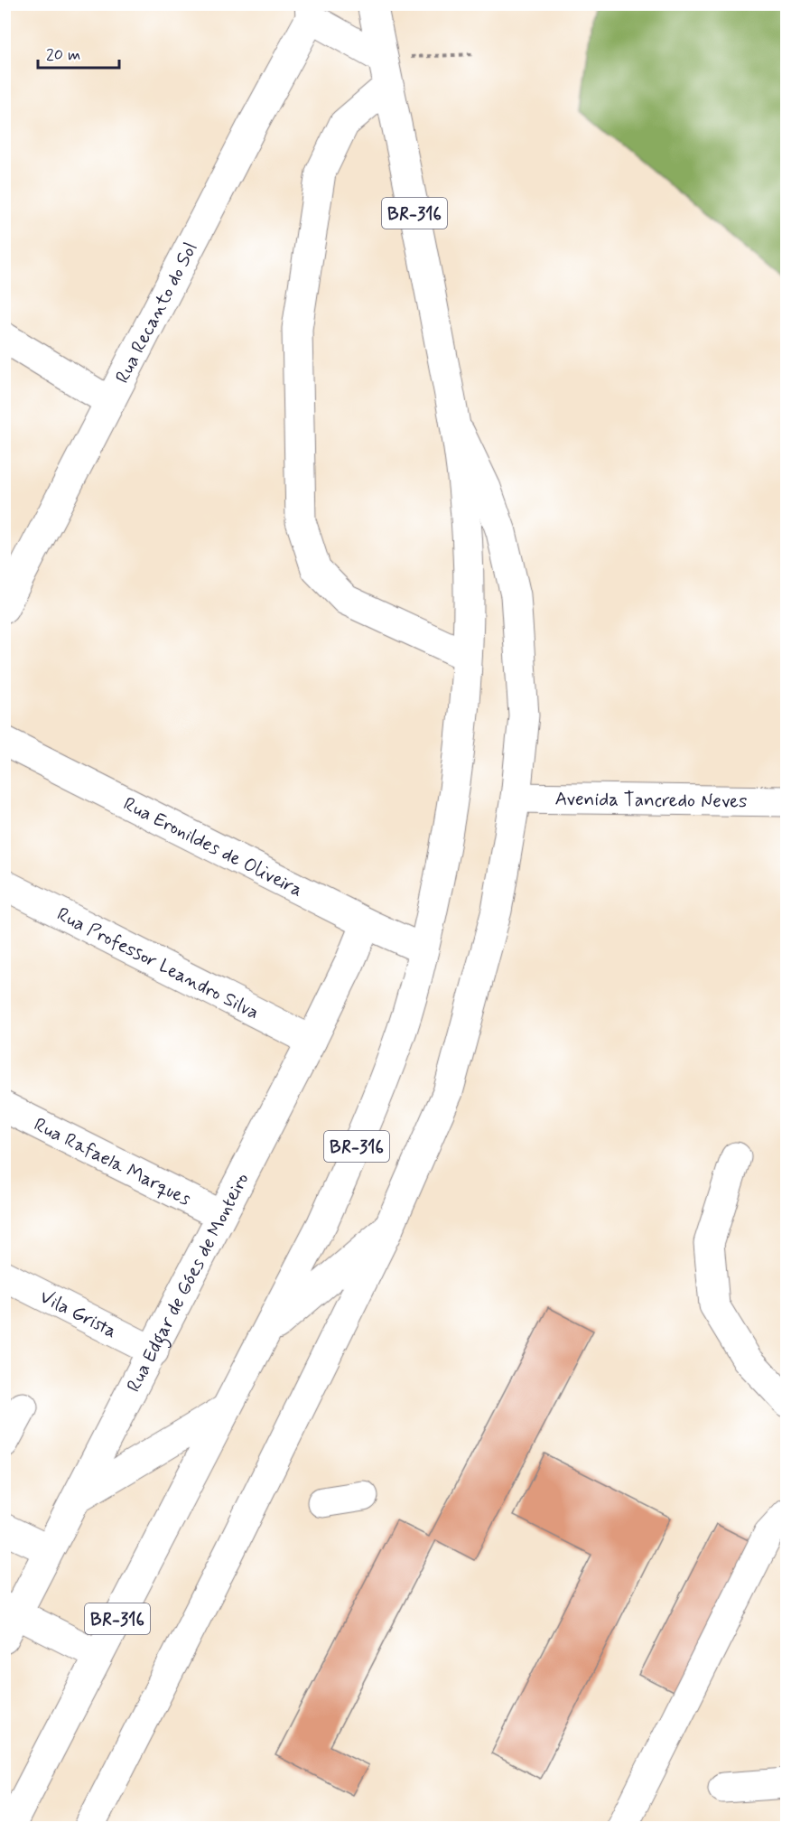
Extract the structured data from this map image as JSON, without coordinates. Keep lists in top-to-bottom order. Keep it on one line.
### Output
{"streets":{"street":["BR-316","Rua Recanto do Sol","Avenida Tancredo Neves","Rua Eronildes de Oliveira","Rua Professor Leandro Silva","Rua Rafaela Marques","Rua Edgar de Góes de Monteiro","Vila Grista"]},"crossings":[["BR-316","Rua Recanto do Sol"],["BR-316","Rua Eronildes de Oliveira"],["Rua Eronildes de Oliveira","Rua Edgar de Góes de Monteiro"],["Rua Professor Leandro Silva","Rua Edgar de Góes de Monteiro"],["Rua Rafaela Marques","Rua Edgar de Góes de Monteiro"],["Rua Edgar de Góes de Monteiro","Vila Grista"]],"scale_bar":"20 m"}
